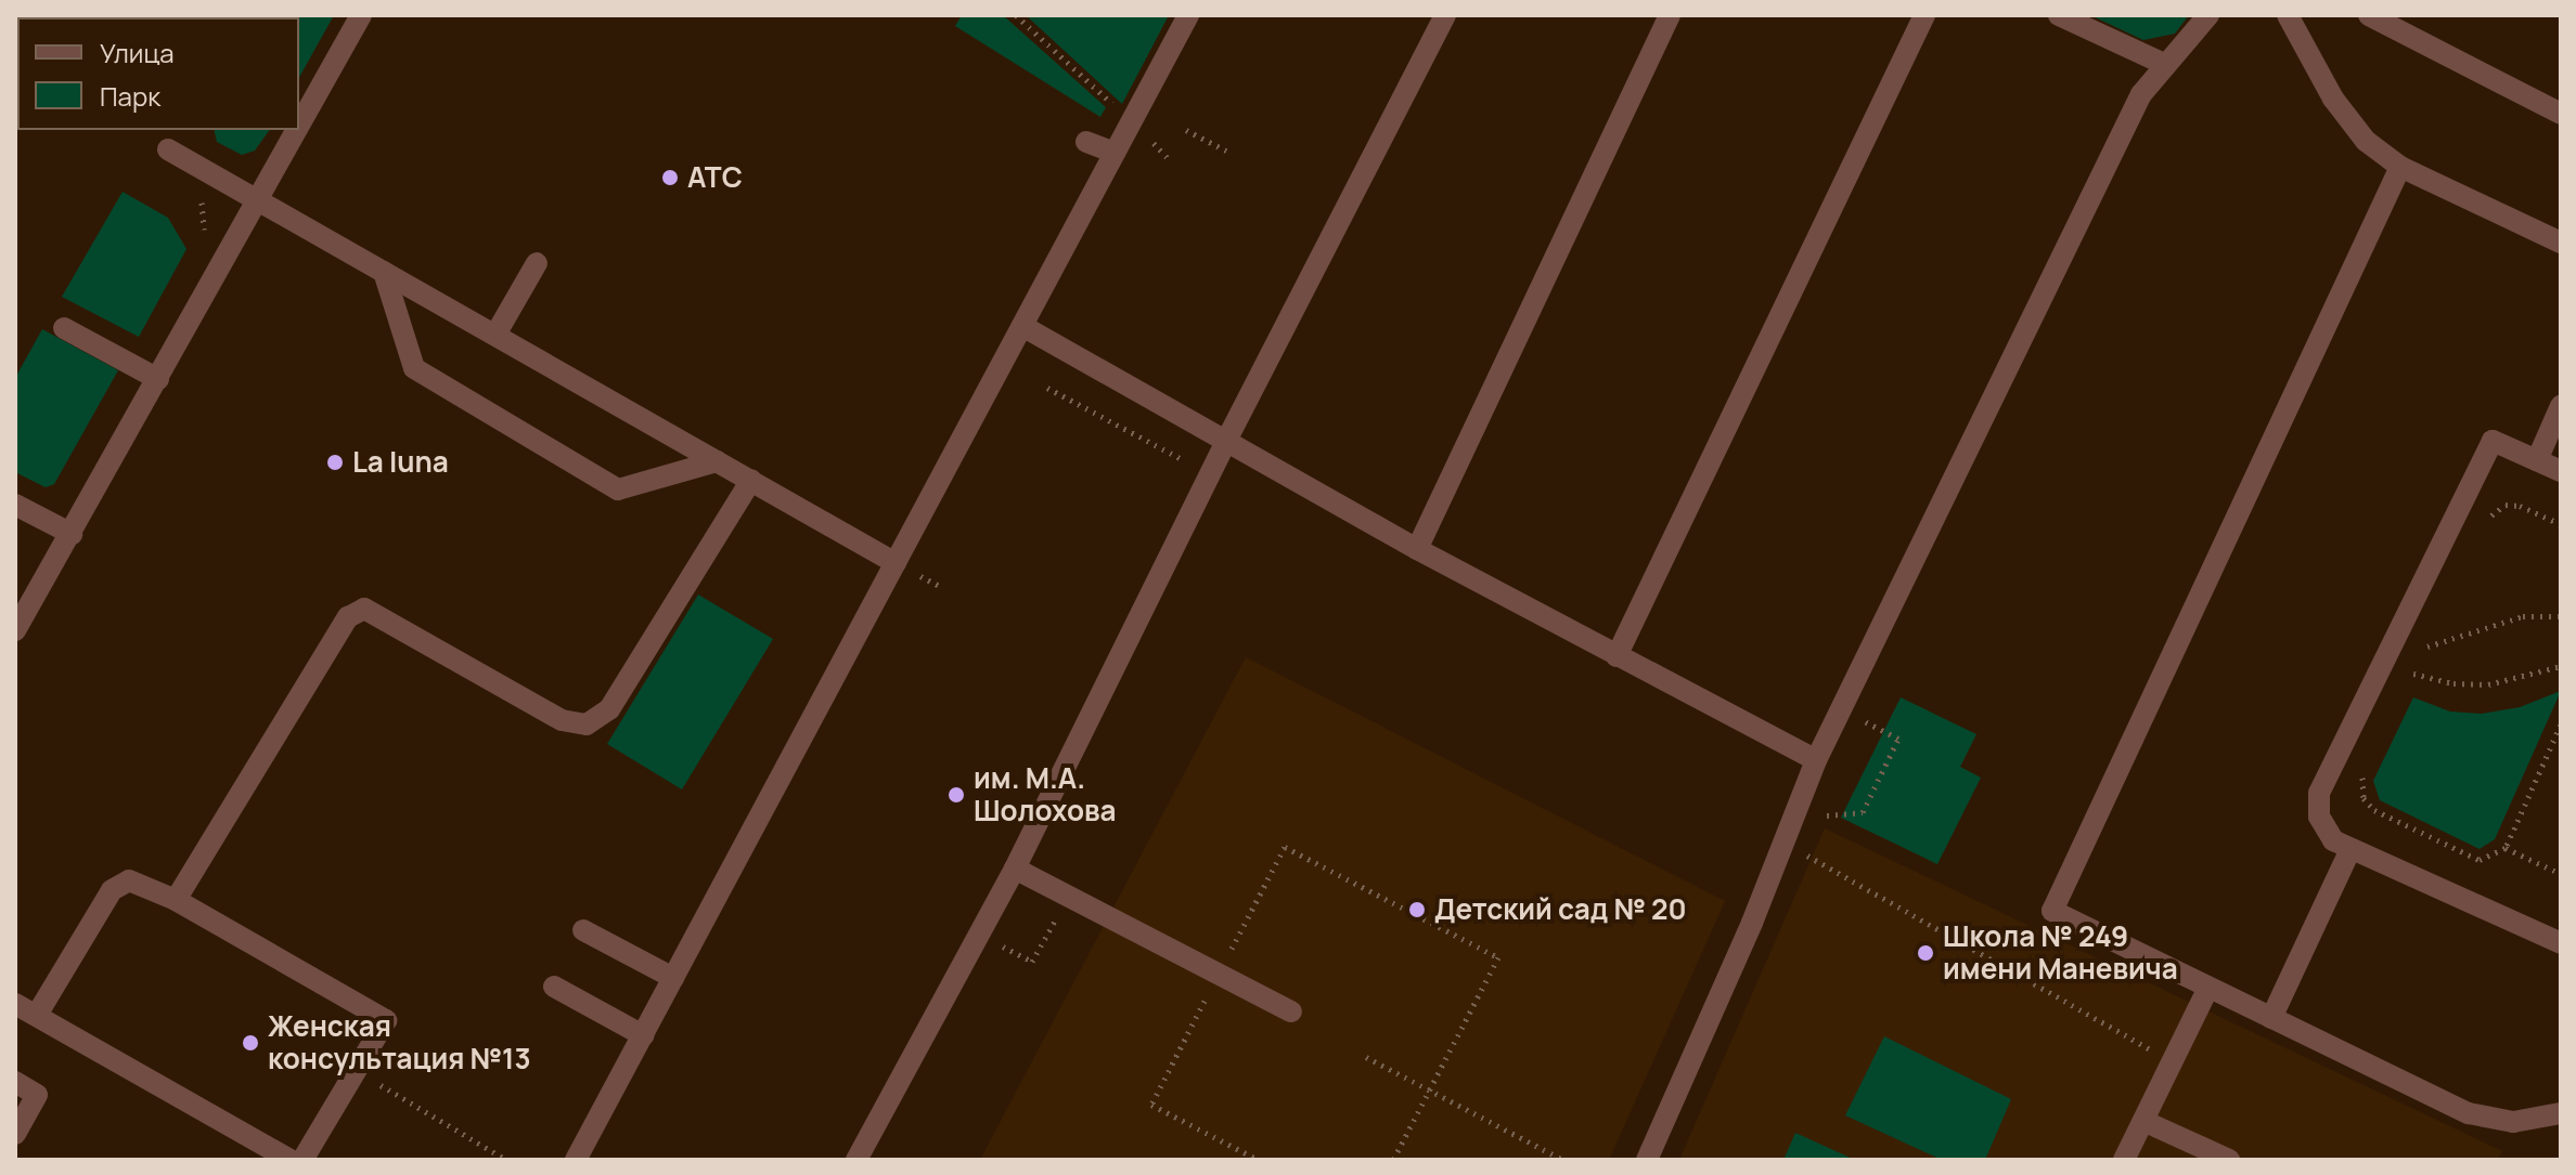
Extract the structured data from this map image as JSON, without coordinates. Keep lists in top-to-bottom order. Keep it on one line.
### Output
{"places":["АТС","La luna","им. М.А. Шолохова","Детский сад № 20","Школа № 249 имени Маневича","Женская консультация №13"],"legend":["Улица","Парк"]}
